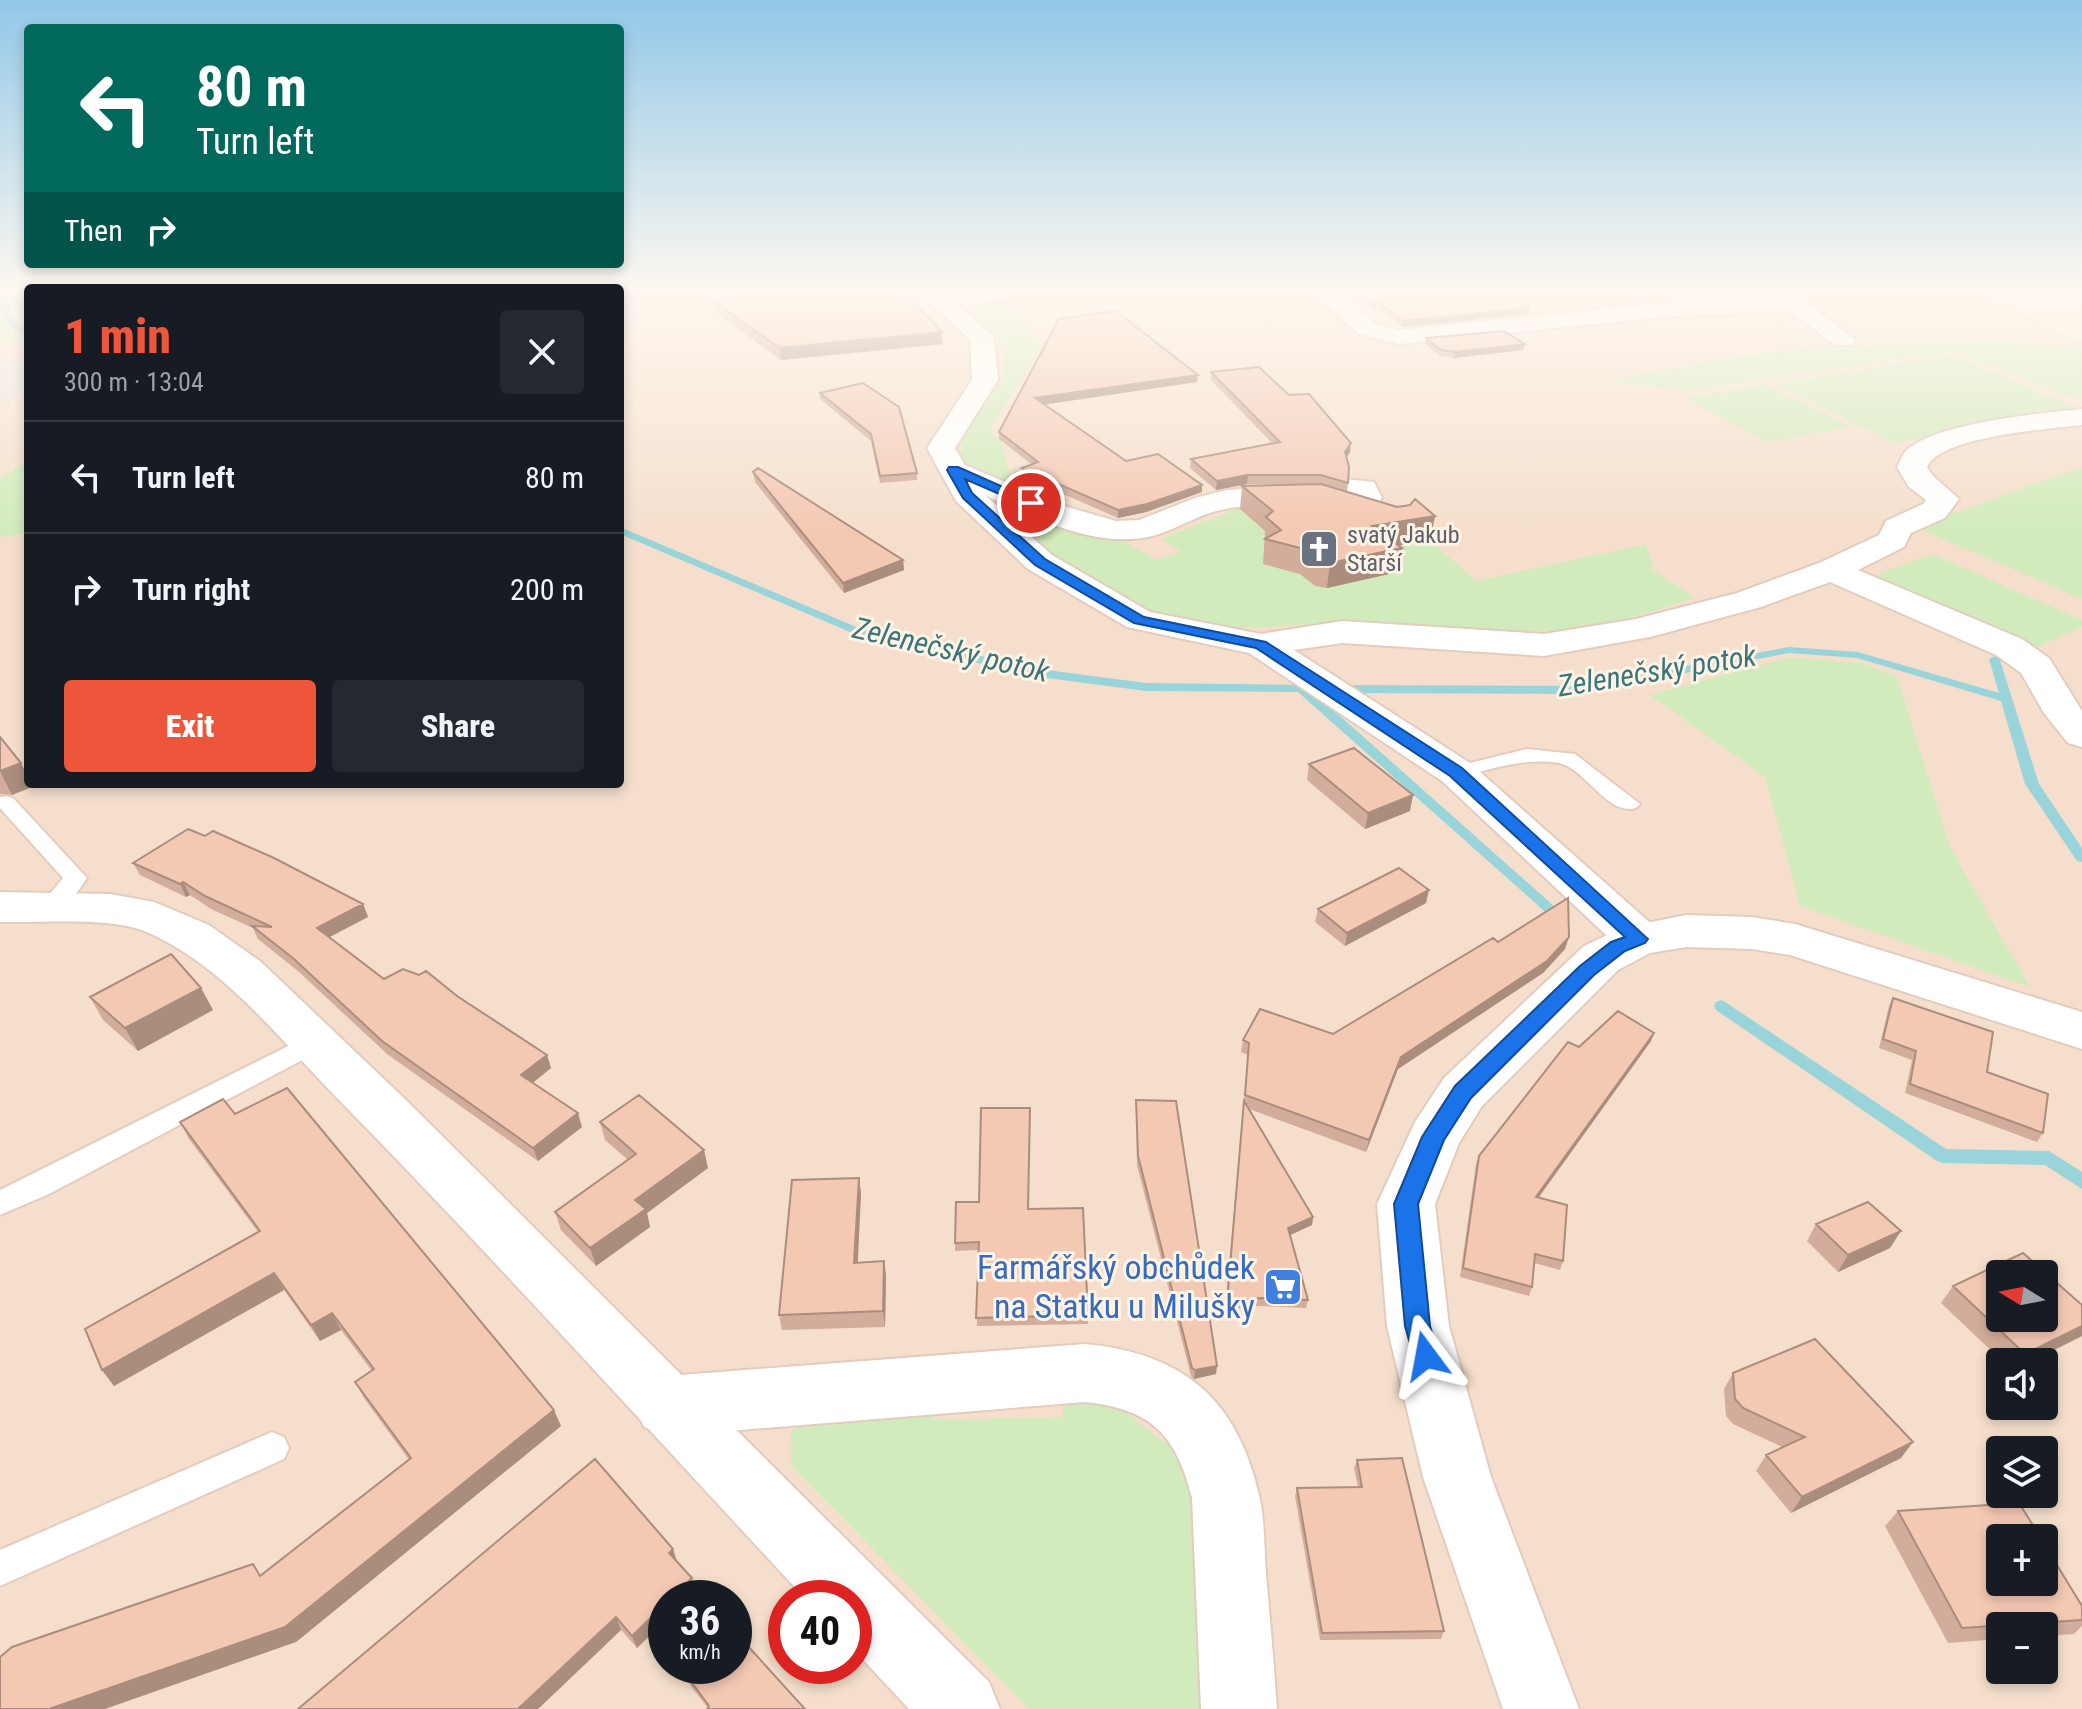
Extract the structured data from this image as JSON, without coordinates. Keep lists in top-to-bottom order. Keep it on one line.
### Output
{"water":["Zelenečský potok"],"places":{"church":["svatý Jakub Starší"],"supermarket":["Farmářský obchůdek na Statku u Milušky"]},"north":"left","page":{"turn":["80 m","Turn left"],"then":"Then","heading":["1 min","300 m · 13:04"],"list":[{"name":"Turn left","value":"80 m"},{"name":"Turn right","value":"200 m"}],"buttons":["Exit","Share"],"map_buttons":["+","−"],"speed":"36 km/h","limit":"40"}}
